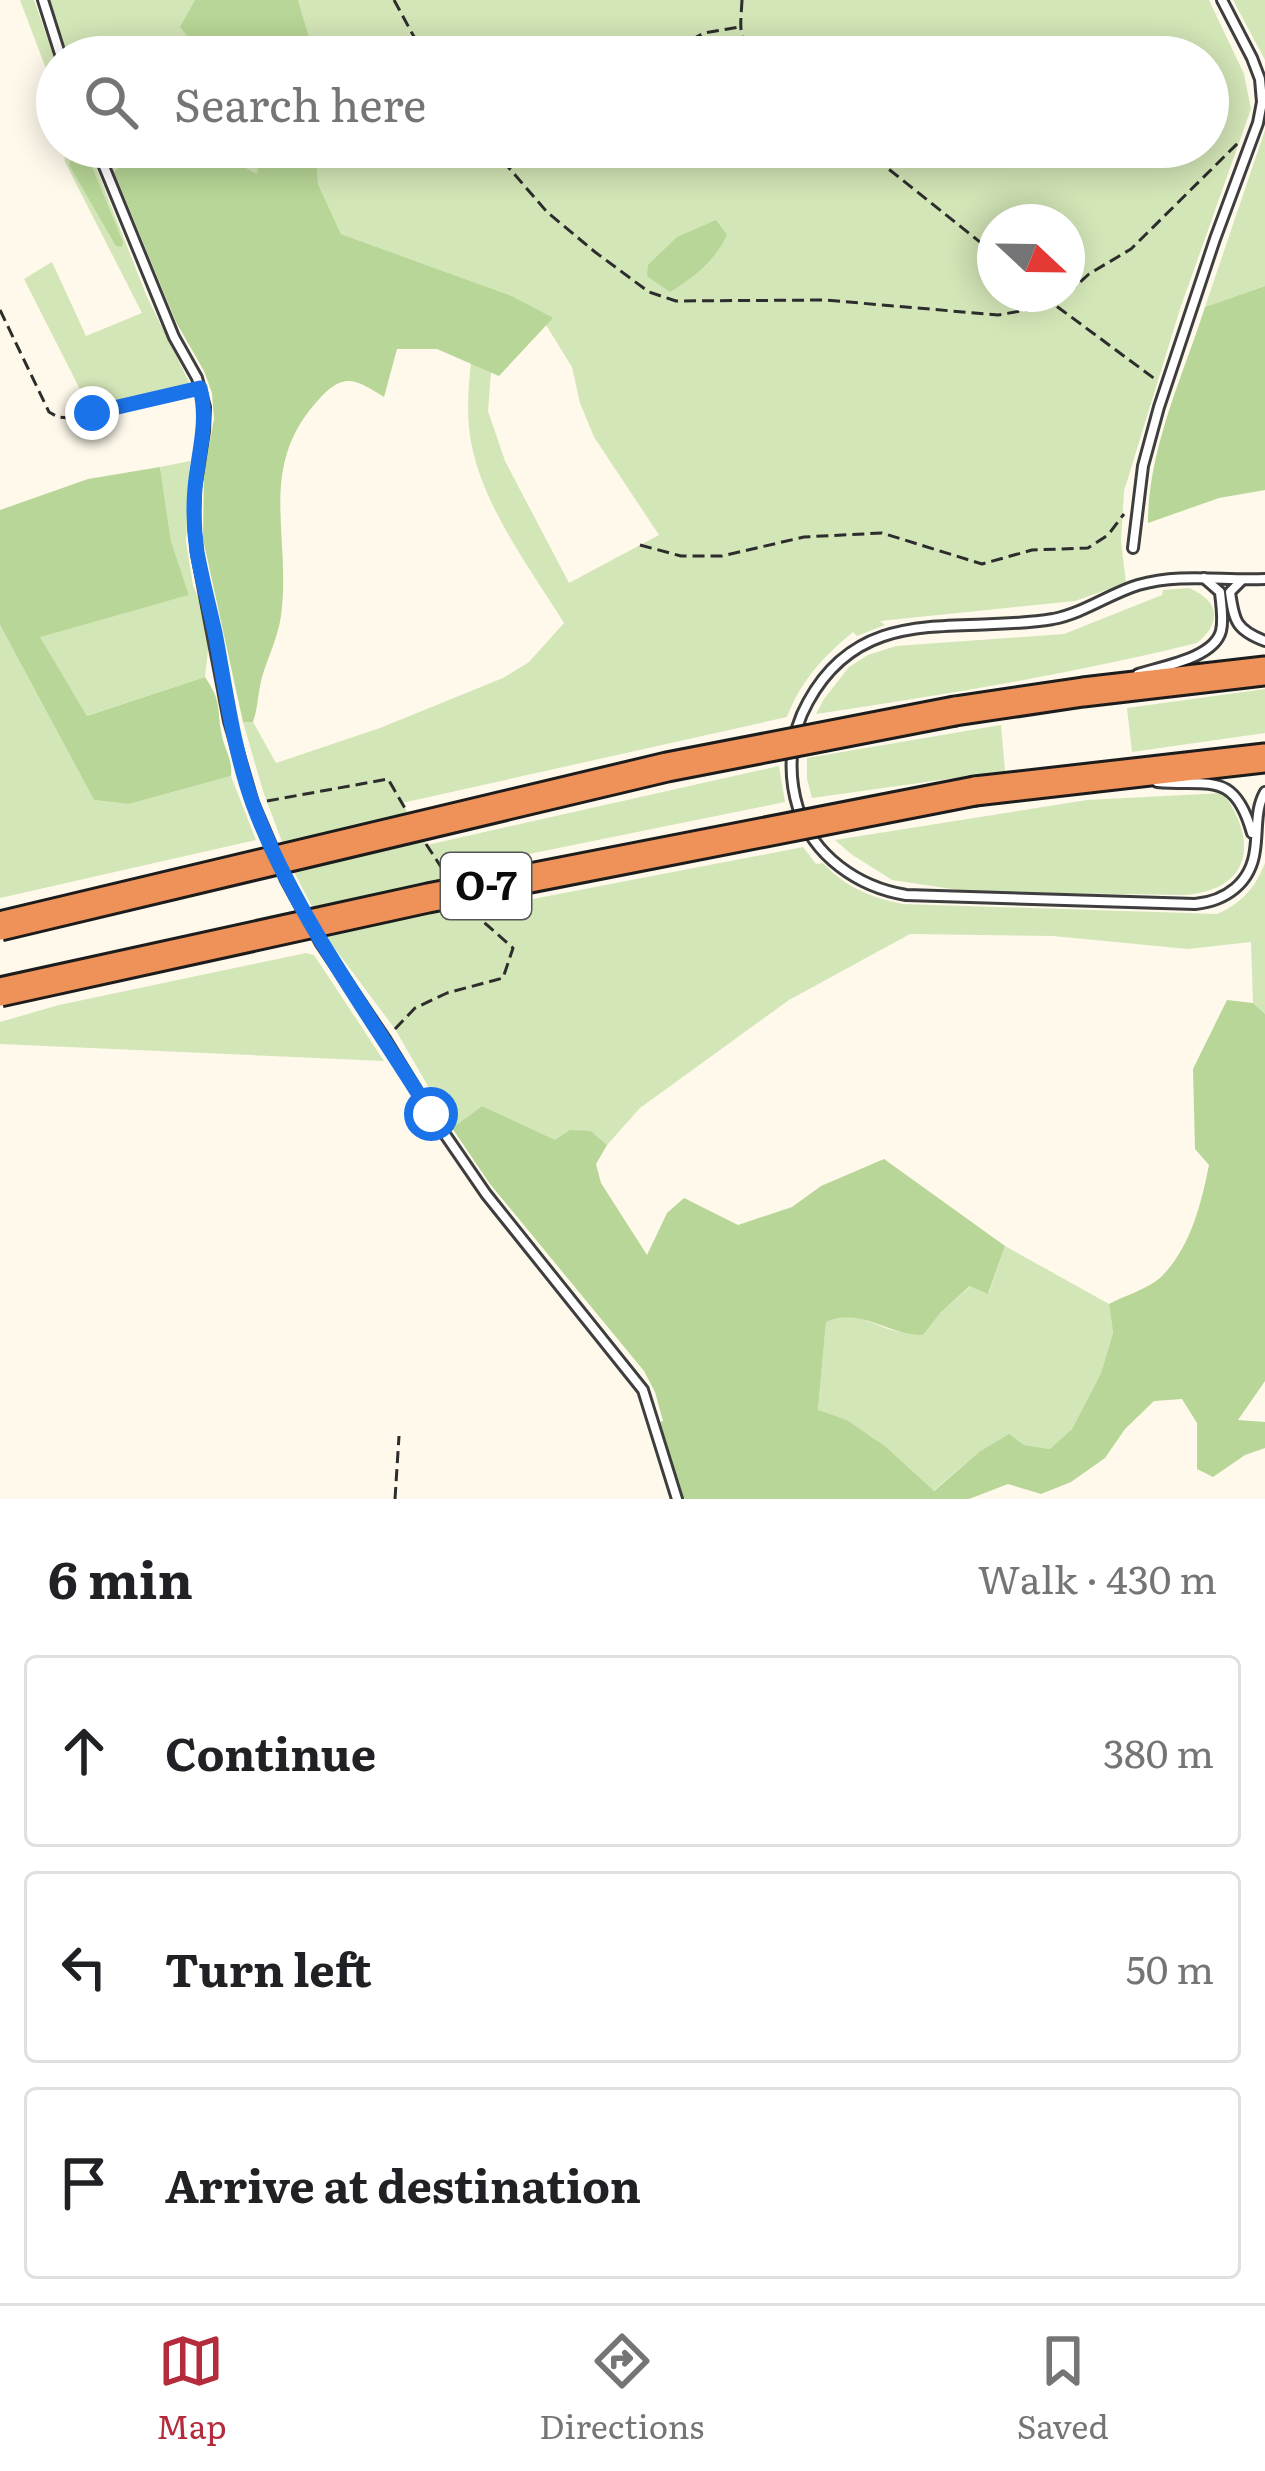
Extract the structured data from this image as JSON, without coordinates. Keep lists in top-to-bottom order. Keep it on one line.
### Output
{"streets":{"highway":["O-7"]},"north":"right","page":{"search":"Search here","heading":["6 min","Walk · 430 m"],"list":[["Continue","380 m"],["Turn left","50 m"],"Arrive at destination"],"nav":["Map","Directions","Saved"]}}
